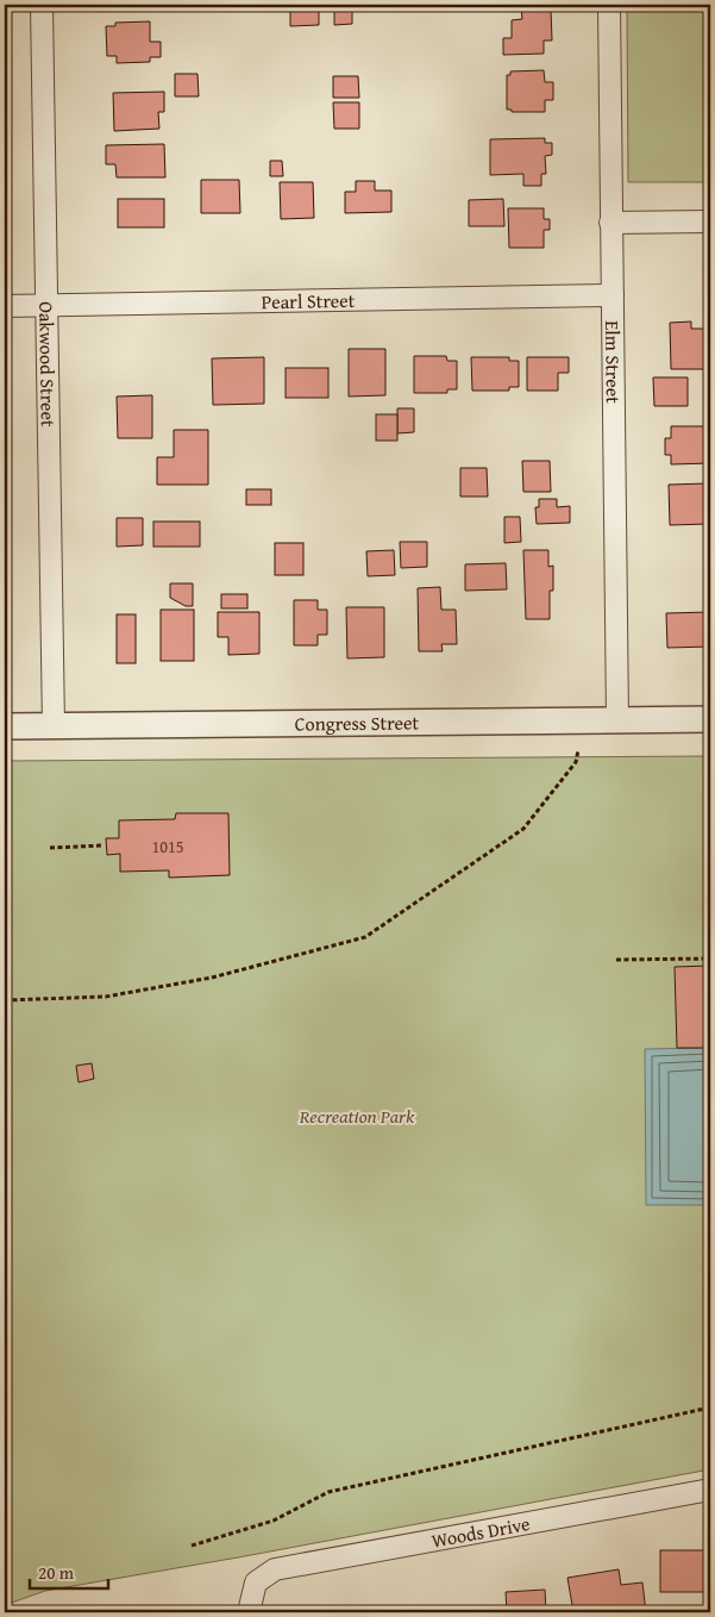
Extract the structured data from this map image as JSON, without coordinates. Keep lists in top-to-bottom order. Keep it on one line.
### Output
{"streets":{"street":["Pearl Street","Elm Street","Oakwood Street","Congress Street","Woods Drive"]},"crossings":[["Pearl Street","Elm Street"],["Pearl Street","Oakwood Street"],["Elm Street","Congress Street"],["Oakwood Street","Congress Street"]],"parks":["Recreation Park"],"house_numbers":["1015"],"scale_bar":"20 m"}
